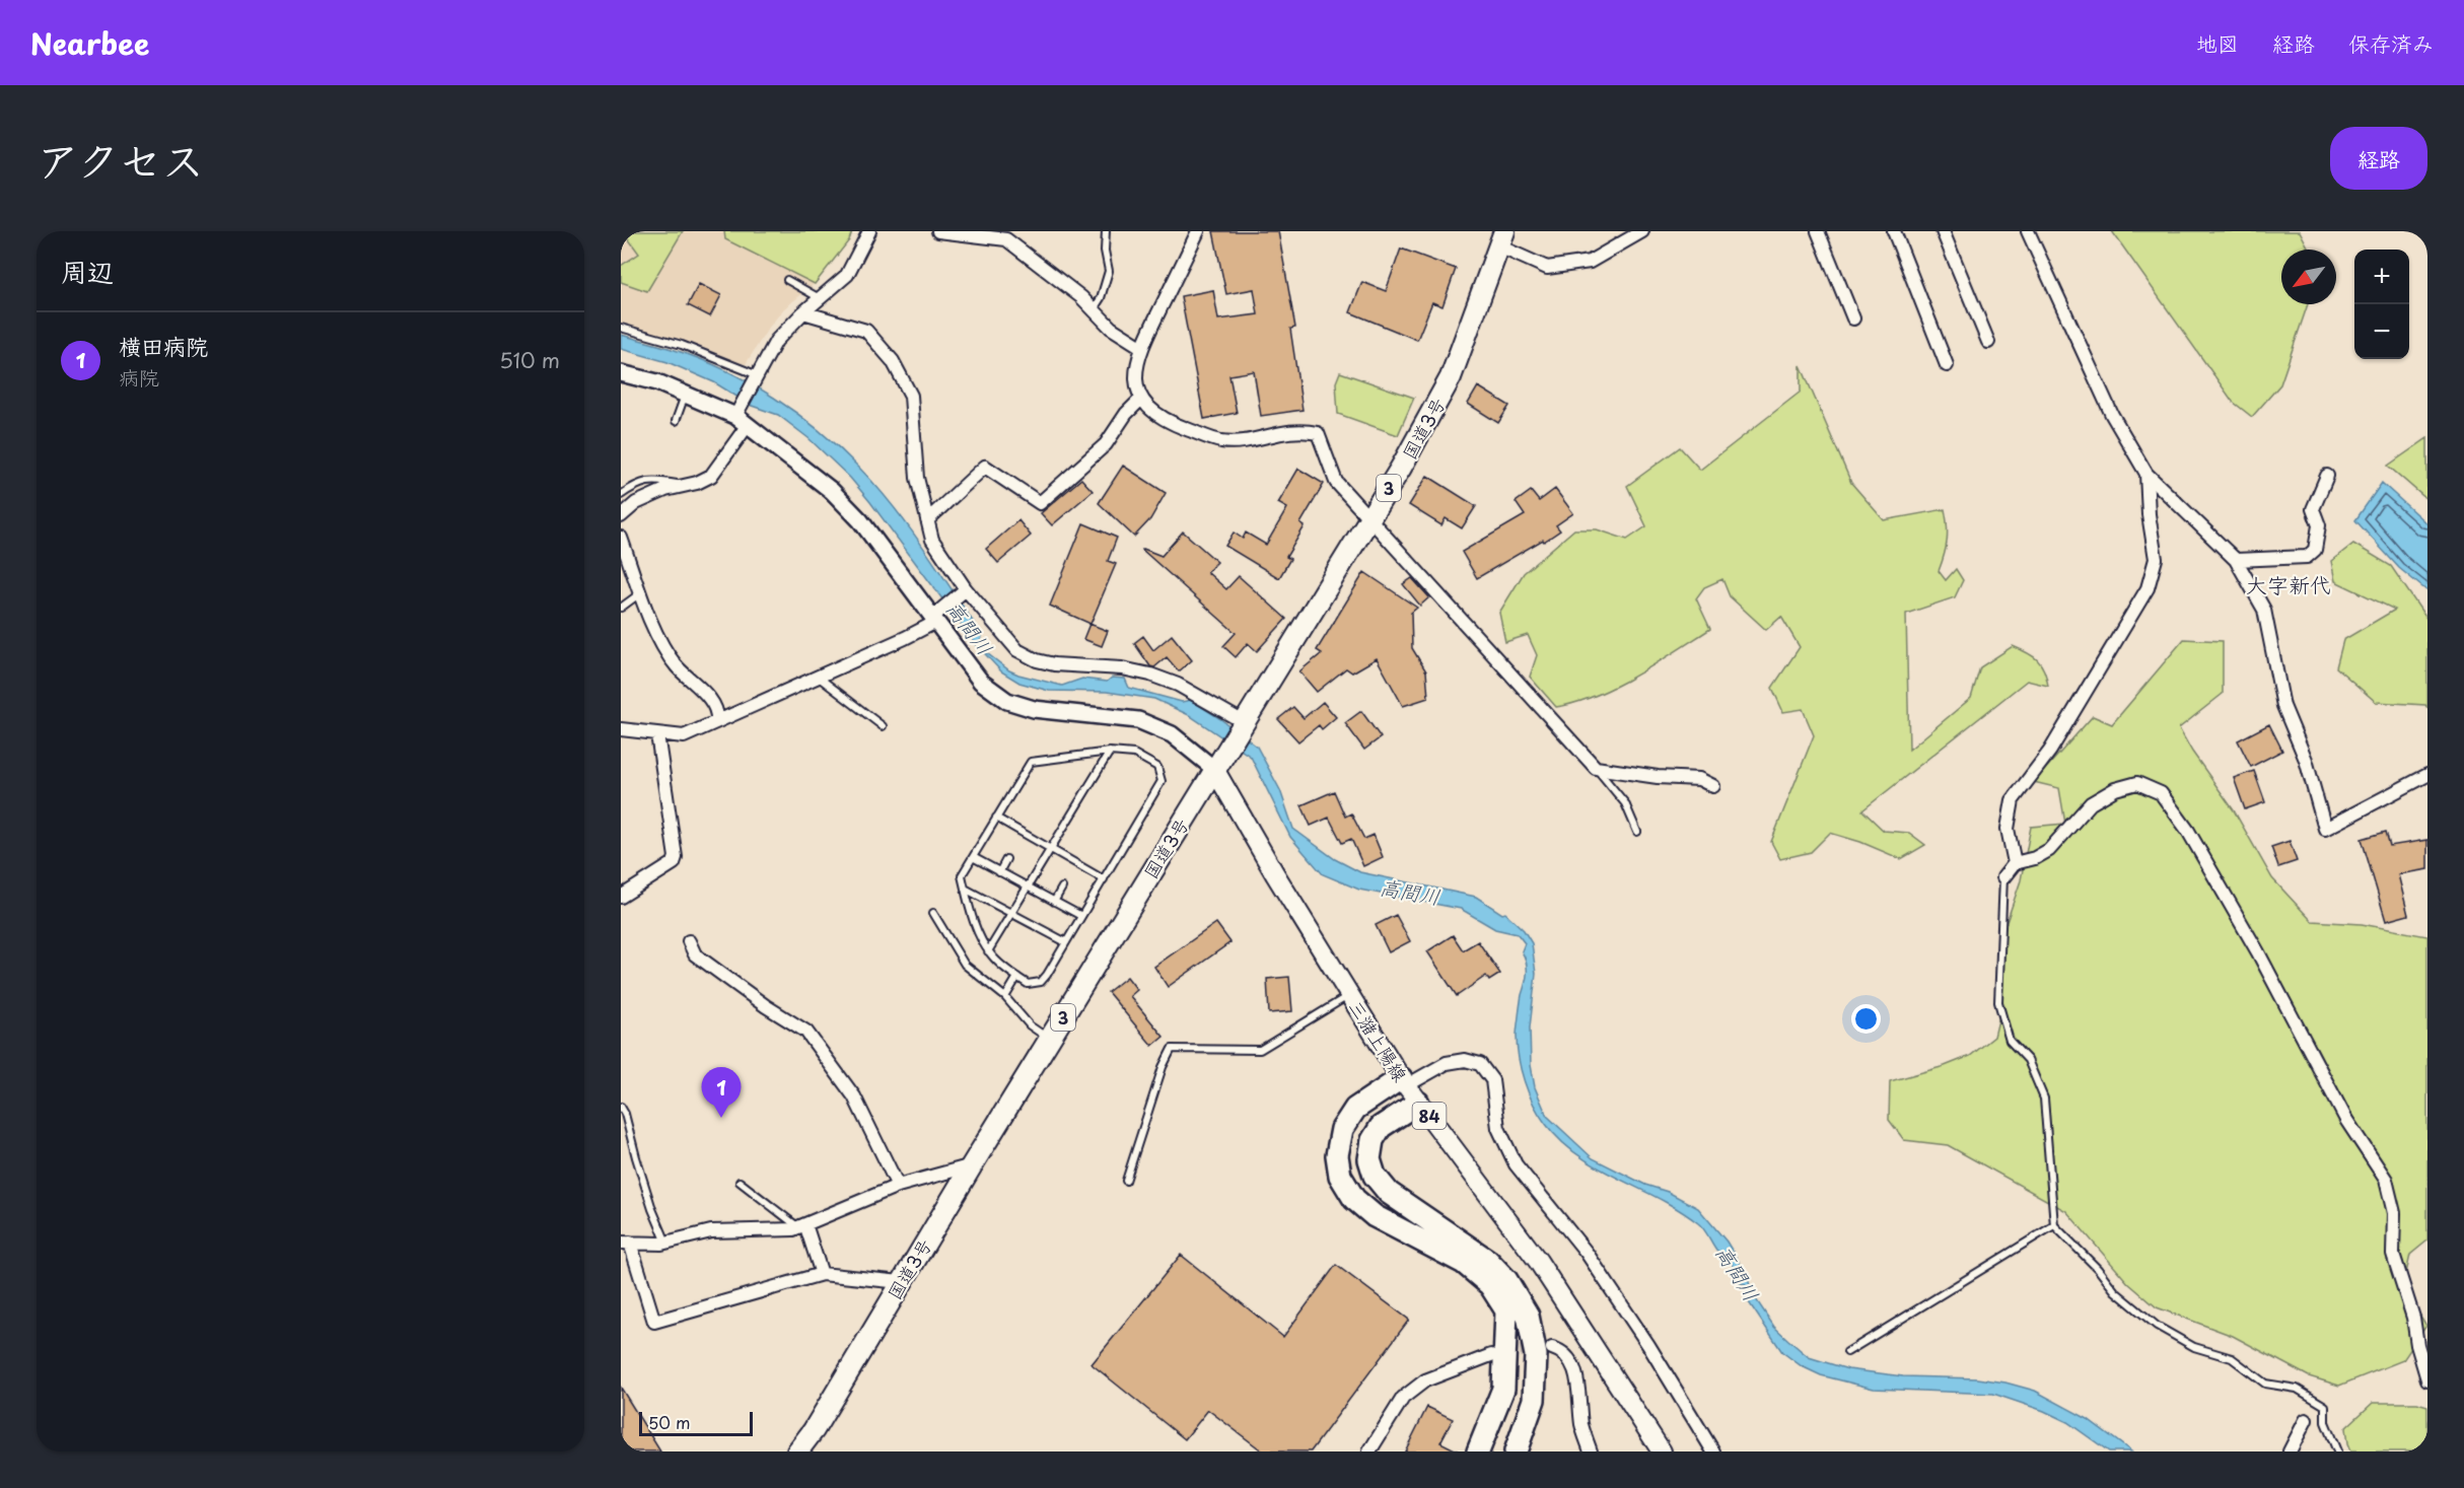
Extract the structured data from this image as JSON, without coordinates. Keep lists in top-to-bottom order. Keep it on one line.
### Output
{"streets":{"highway":["国道3号","3"],"main road":["三潴上陽線","84"]},"crossings":[["国道3号","三潴上陽線"]],"districts":["大字新代"],"water":["高間川"],"scale_bar":"50 m","north":"bottom left","page":{"header":"Nearbee","nav":["地図","経路","保存済み"],"title":"アクセス","buttons":"経路","heading":"周辺","map_buttons":["+","−"],"list":[{"mark":"1","name":"横田病院","note":"病院","value":"510 m"}],"pins":"1","scale":"50 m"}}
